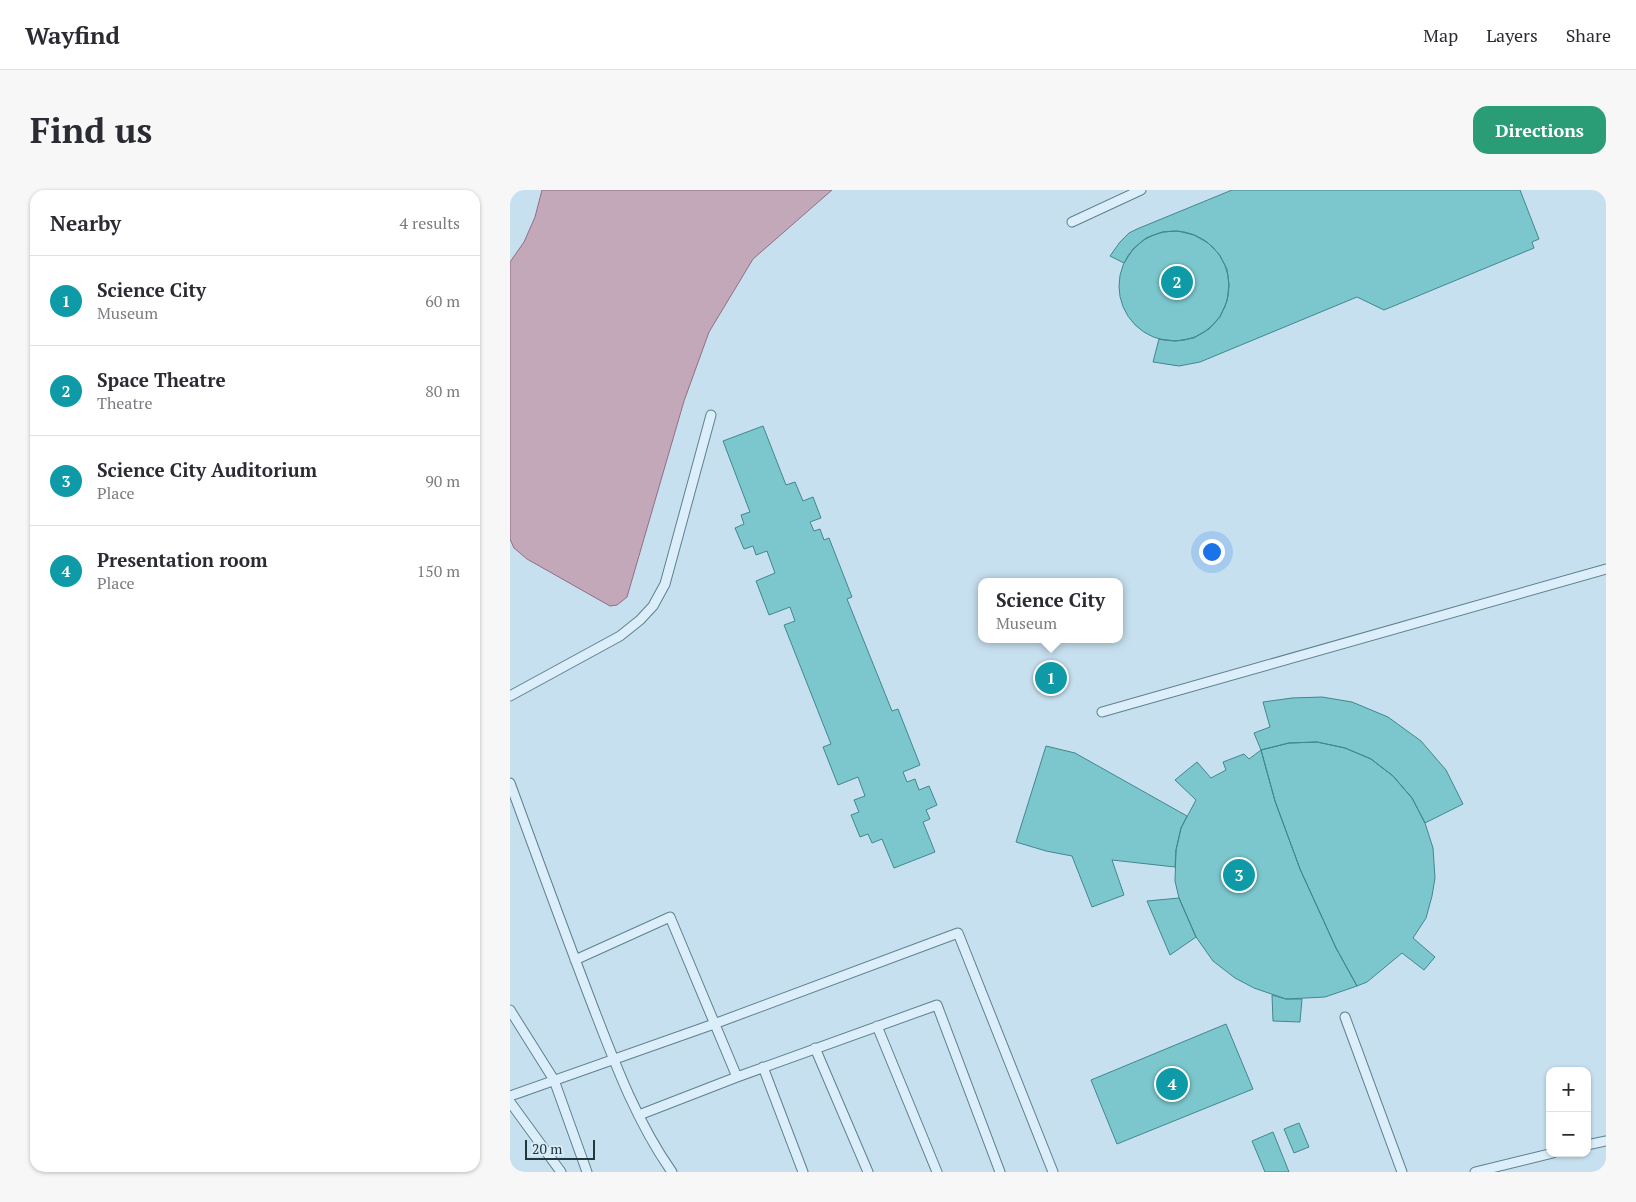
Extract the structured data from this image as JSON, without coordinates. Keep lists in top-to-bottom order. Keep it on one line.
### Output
{"scale_bar":"20 m","page":{"header":"Wayfind","nav":["Map","Layers","Share"],"buttons":"Directions","title":"Find us","heading":["Nearby","4 results"],"list":[{"mark":"1","name":"Science City","note":"Museum","value":"60 m"},{"mark":"2","name":"Space Theatre","note":"Theatre","value":"80 m"},{"mark":"3","name":"Science City Auditorium","note":"Place","value":"90 m"},{"mark":"4","name":"Presentation room","note":"Place","value":"150 m"}],"pins":["2","1","3","4"],"popup":["Science City","Museum"],"map_buttons":["+","−"],"scale":"20 m"}}
